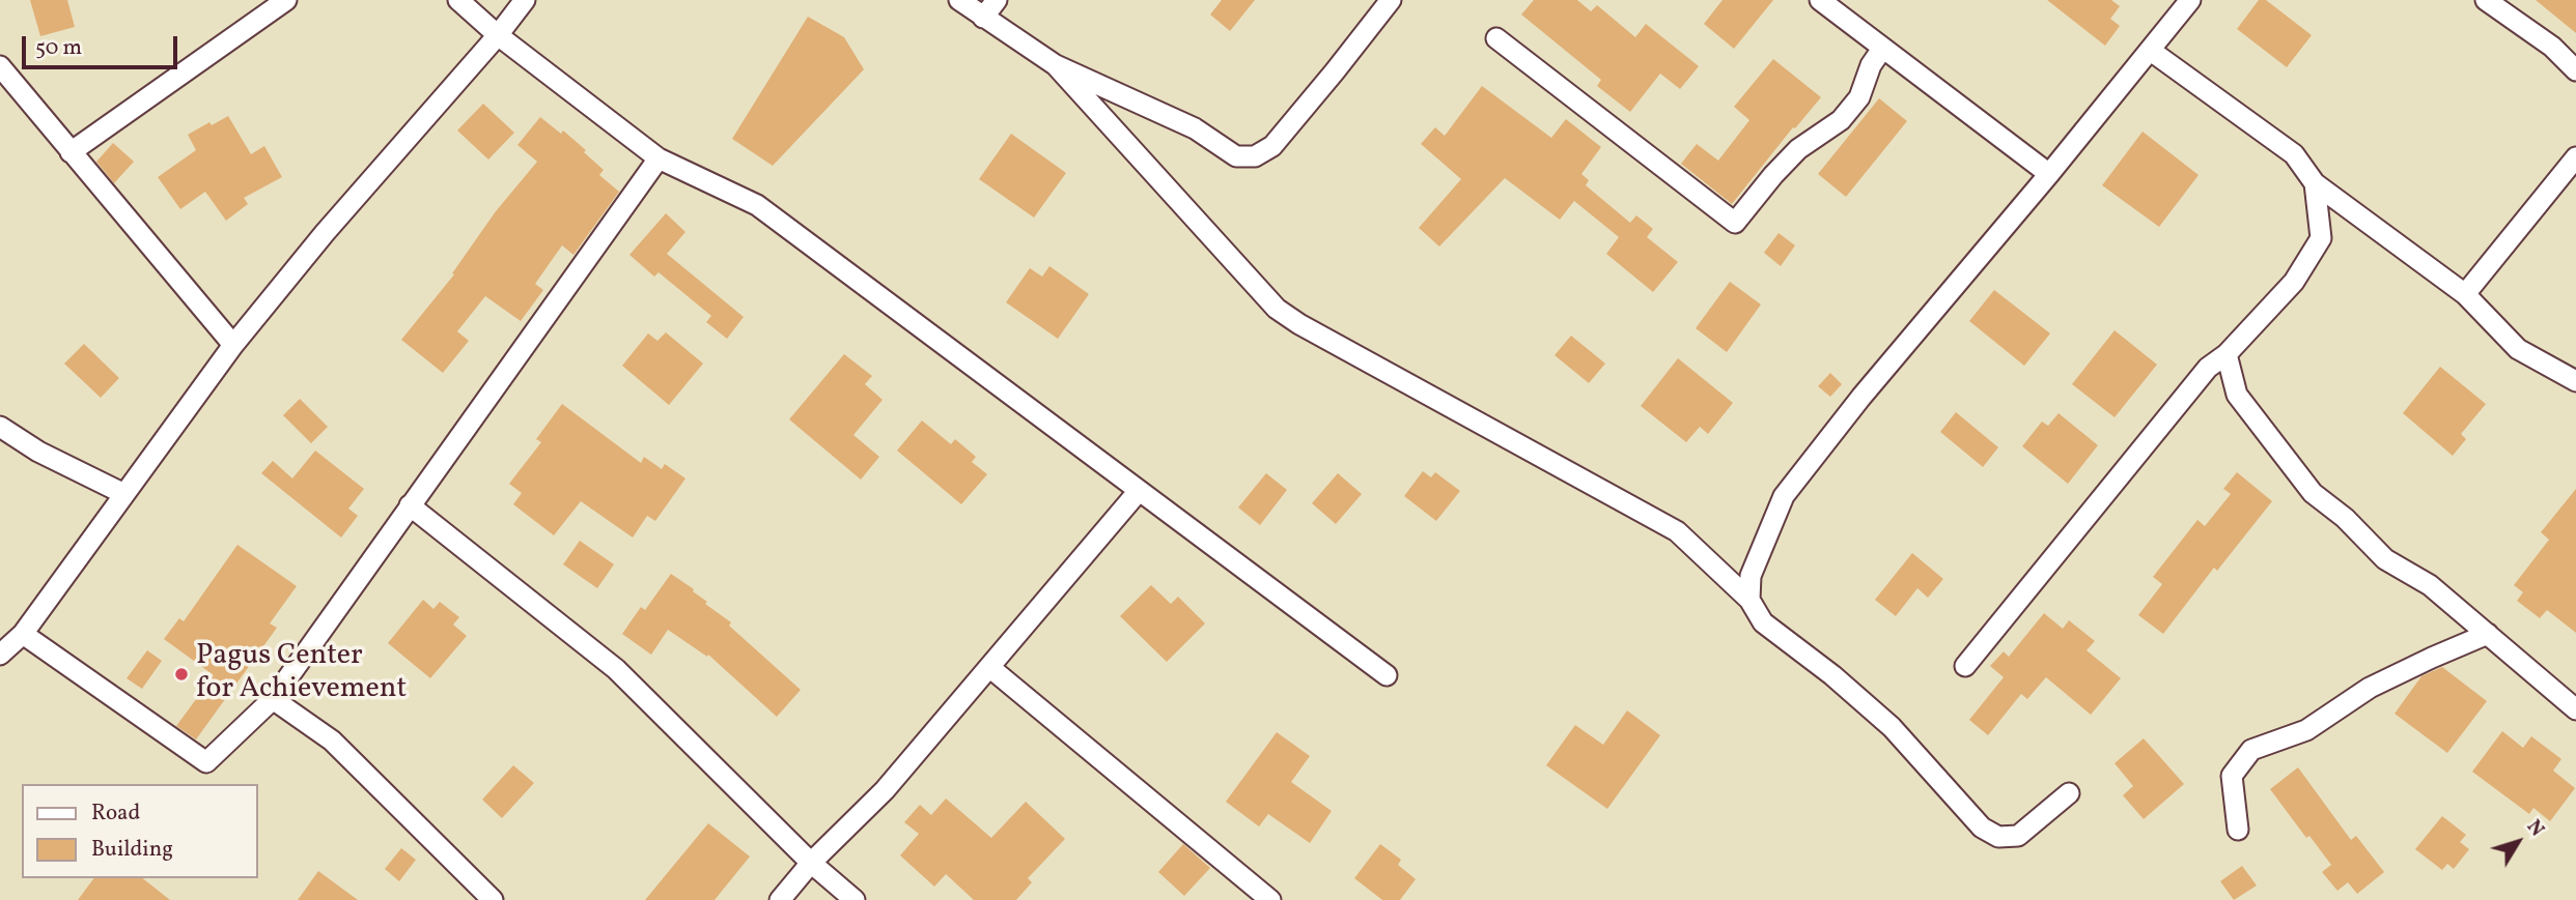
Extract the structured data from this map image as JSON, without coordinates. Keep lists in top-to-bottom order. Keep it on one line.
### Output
{"places":["Pagus Center for Achievement"],"legend":["Road","Building"],"scale_bar":"50 m","north":"top right"}
